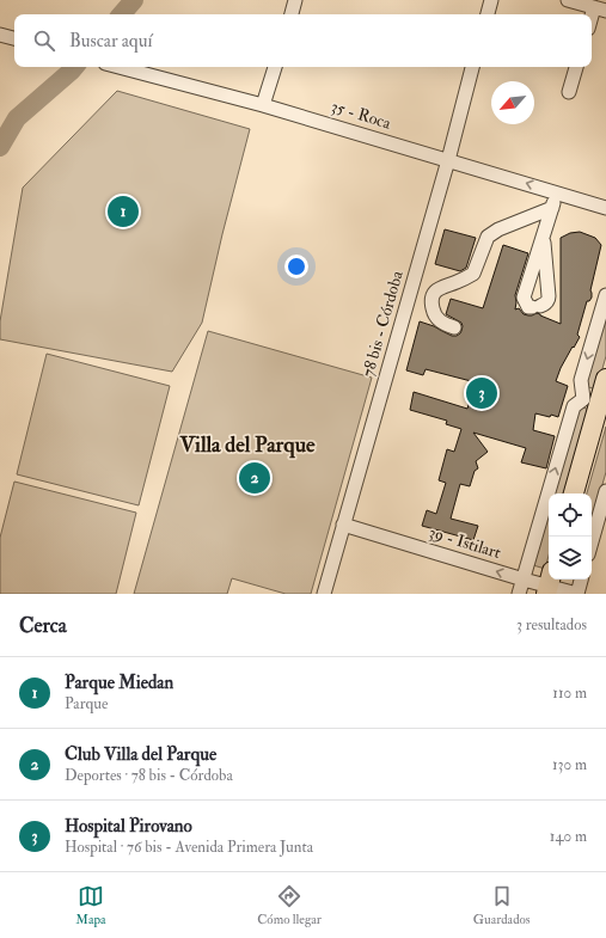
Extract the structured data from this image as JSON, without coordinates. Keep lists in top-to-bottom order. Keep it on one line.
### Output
{"streets":{"street":["35 - Roca","78 bis - Córdoba","39 - Istilart"]},"crossings":[["35 - Roca","78 bis - Córdoba"],["78 bis - Córdoba","39 - Istilart"]],"one_way":["39 - Istilart"],"districts":["Villa del Parque"],"north":"bottom left","page":{"search":"Buscar aquí","pins":["1","3","2"],"heading":["Cerca","3 resultados"],"list":[{"mark":"1","name":"Parque Miedan","note":"Parque","value":"110 m"},{"mark":"2","name":"Club Villa del Parque","note":"Deportes · 78 bis - Córdoba","value":"130 m"},{"mark":"3","name":"Hospital Pirovano","note":"Hospital · 76 bis - Avenida Primera Junta","value":"140 m"}],"nav":["Mapa","Cómo llegar","Guardados"]}}
